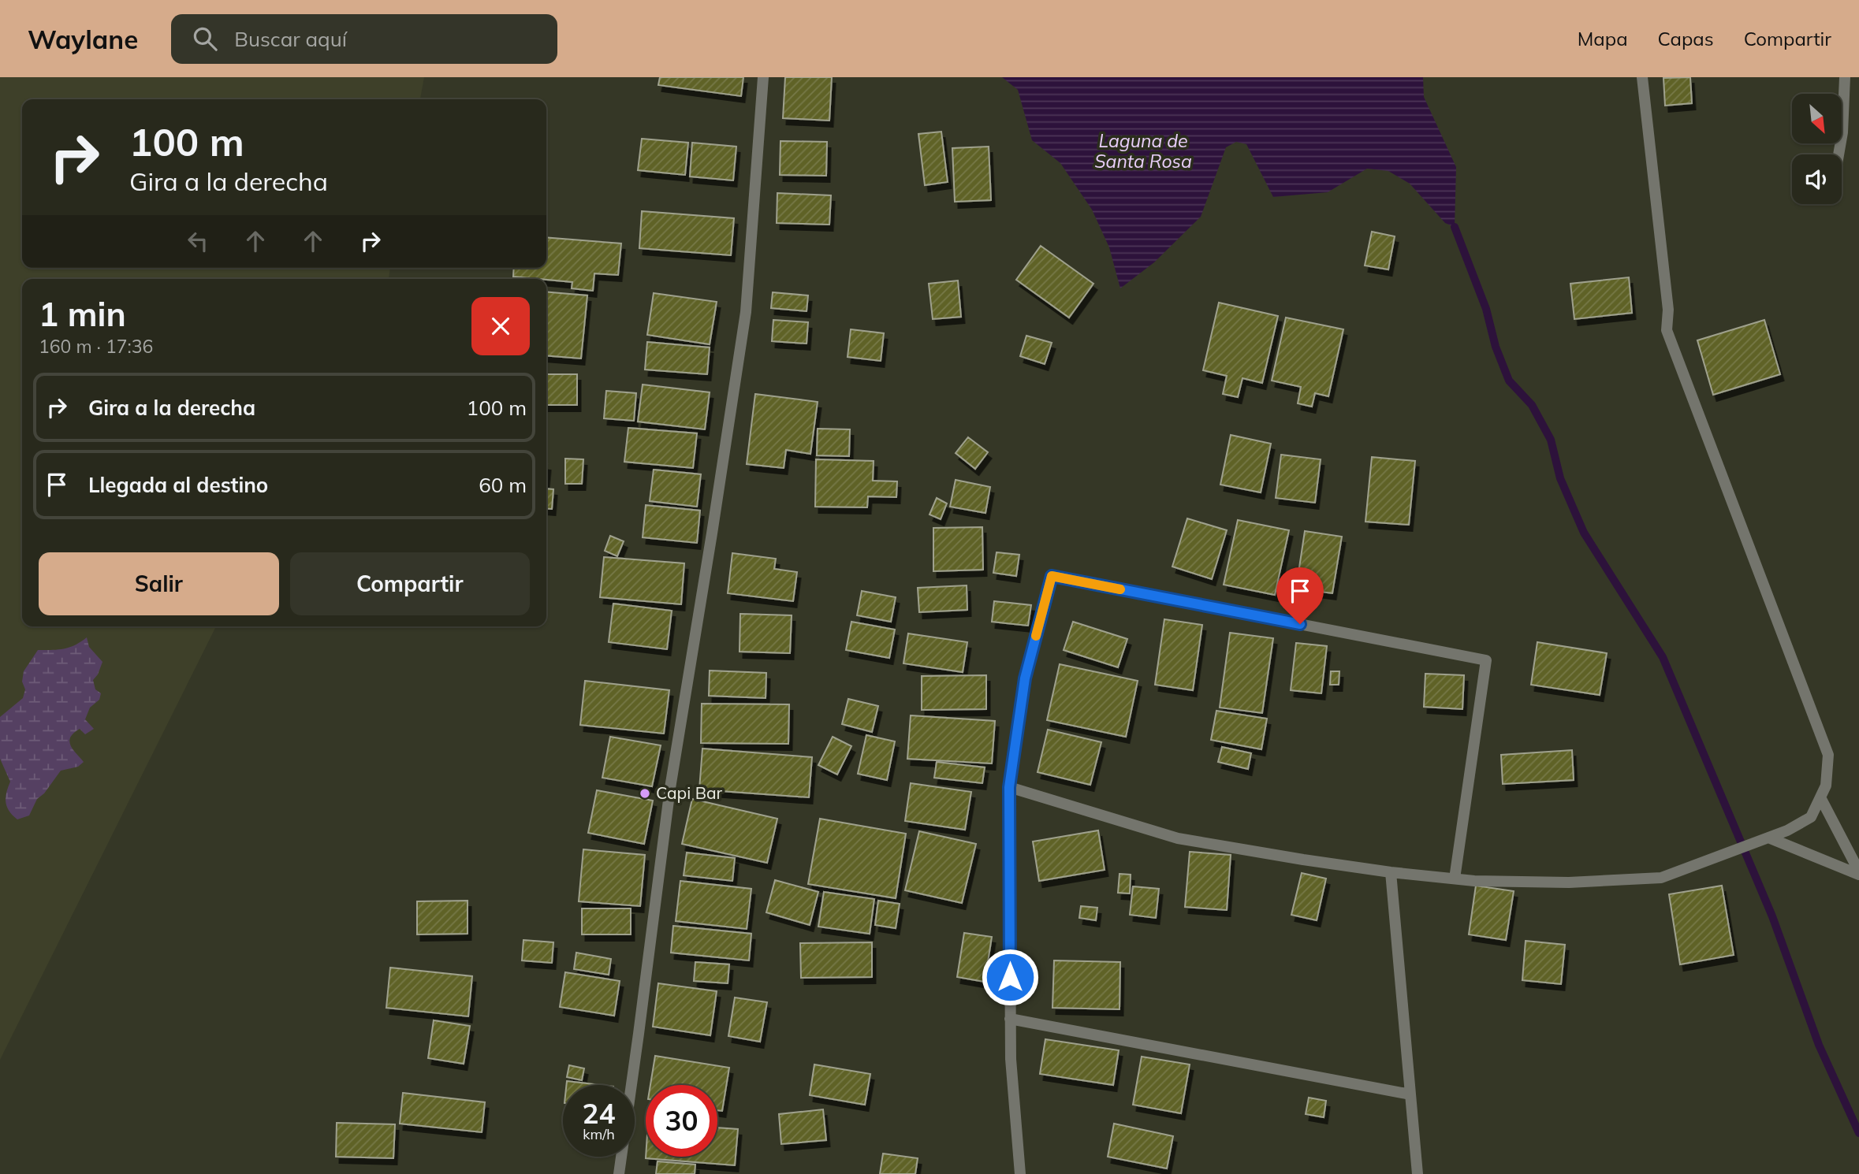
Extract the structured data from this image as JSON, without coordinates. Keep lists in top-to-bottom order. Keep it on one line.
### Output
{"water":["Laguna de Santa Rosa"],"places":["Capi Bar"],"north":"bottom right","page":{"header":"Waylane","search":"Buscar aquí","nav":["Mapa","Capas","Compartir"],"turn":["100 m","Gira a la derecha"],"heading":["1 min","160 m · 17:36"],"list":[{"name":"Gira a la derecha","value":"100 m"},{"name":"Llegada al destino","value":"60 m"}],"buttons":["Salir","Compartir"],"speed":"24 km/h","limit":"30"}}
